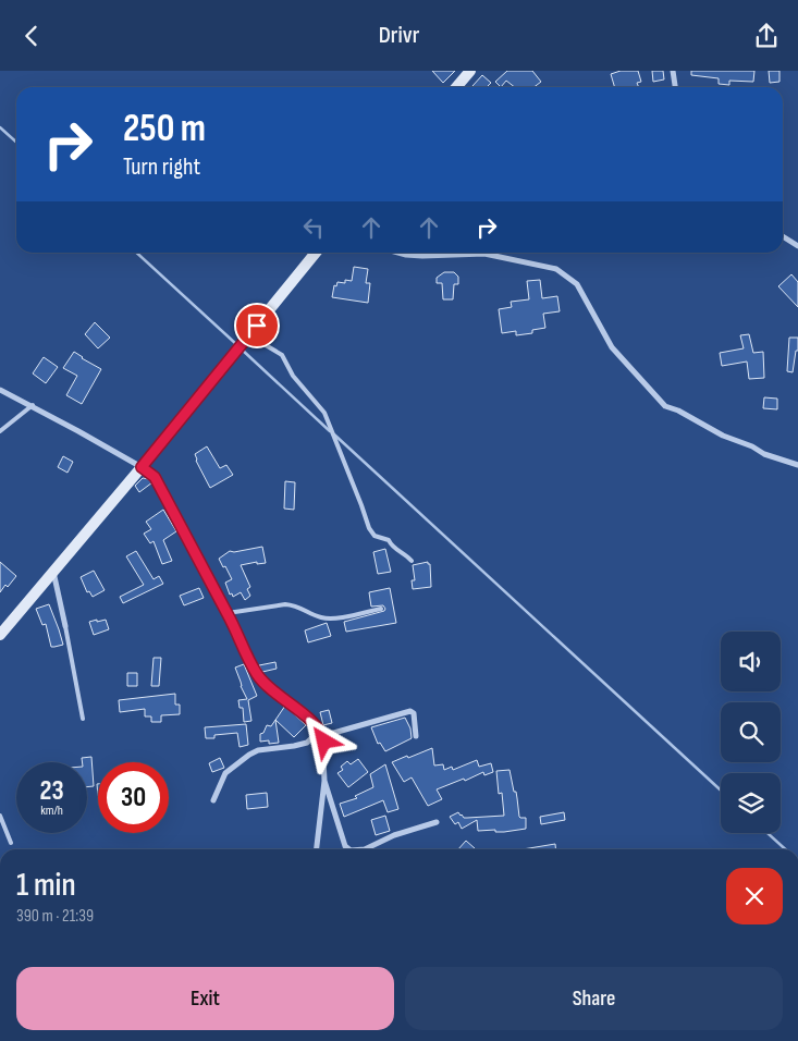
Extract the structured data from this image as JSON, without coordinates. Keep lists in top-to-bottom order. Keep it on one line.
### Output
{"page":{"header":"Drivr","turn":["250 m","Turn right"],"speed":"23 km/h","limit":"30","heading":["1 min","390 m · 21:39"],"buttons":["Exit","Share"]}}
